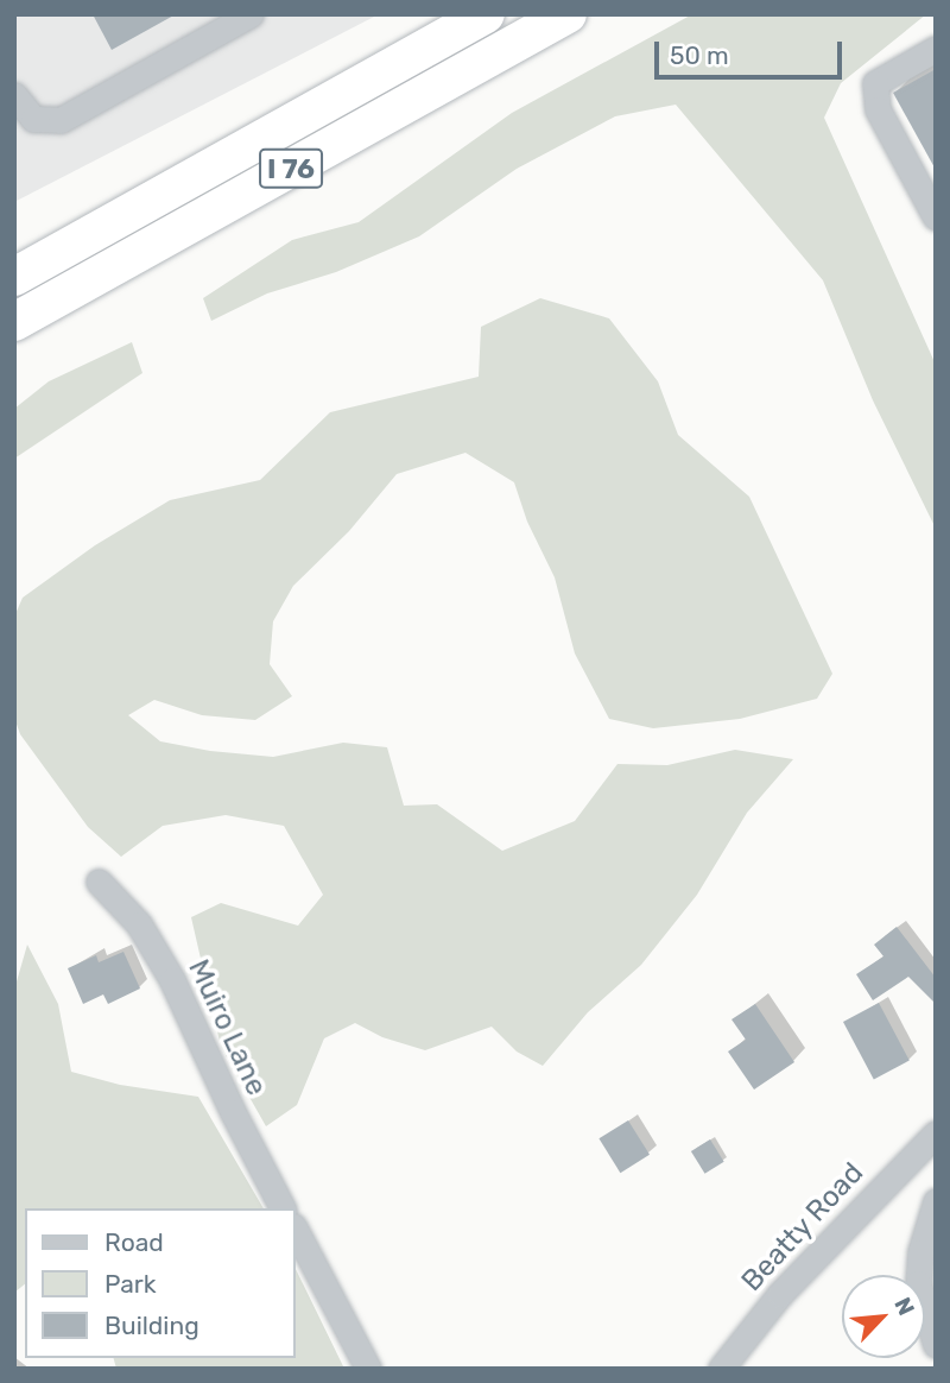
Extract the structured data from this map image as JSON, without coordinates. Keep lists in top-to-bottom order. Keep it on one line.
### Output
{"streets":{"highway":["I 76"],"street":["Muiro Lane","Beatty Road"]},"legend":["Road","Park","Building"],"scale_bar":"50 m","north":"top right"}
